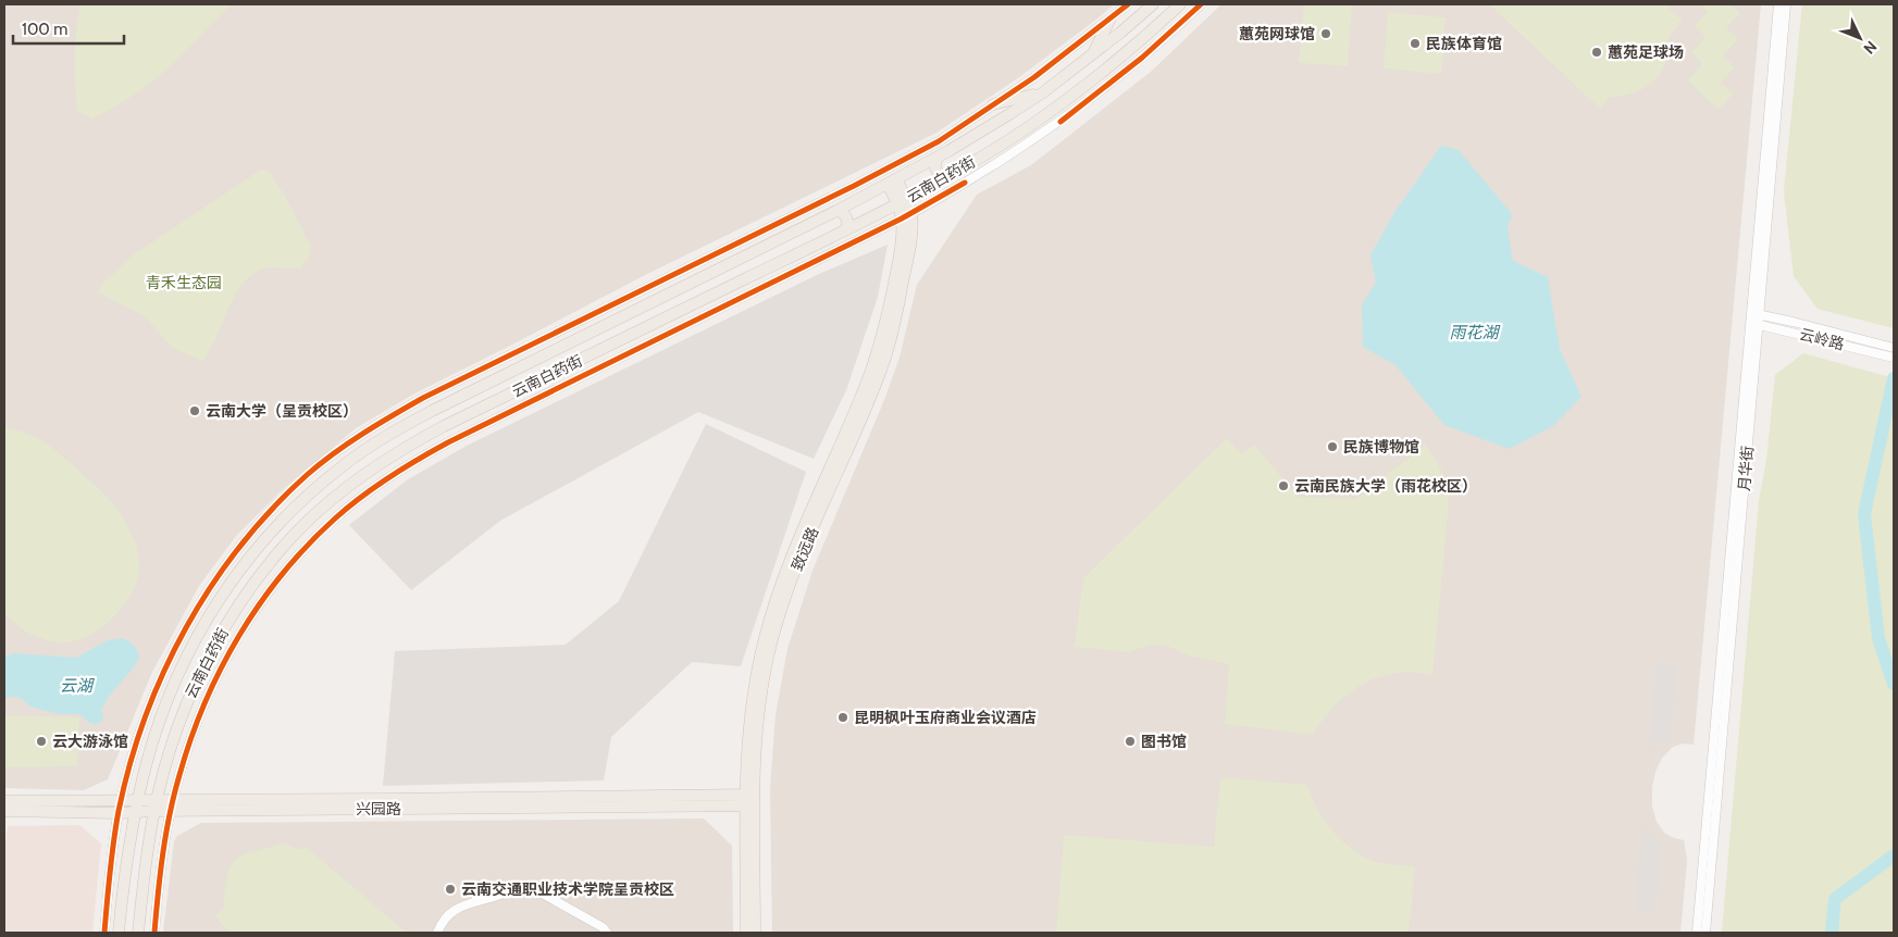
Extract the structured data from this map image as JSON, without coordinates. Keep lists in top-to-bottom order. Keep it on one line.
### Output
{"streets":{"main road":["云南白药街","致远路","兴园路"],"street":["云岭路","月华街"]},"crossings":[["云南白药街","致远路"],["云南白药街","兴园路"],["云岭路","月华街"],["致远路","兴园路"]],"water":["雨花湖","云湖"],"parks":["青禾生态园"],"places":["蕙苑网球馆","民族体育馆","蕙苑足球场","云南大学（呈贡校区）","民族博物馆","云南民族大学（雨花校区）","昆明枫叶玉府商业会议酒店","云大游泳馆","图书馆","云南交通职业技术学院呈贡校区"],"scale_bar":"100 m","north":"bottom right"}
